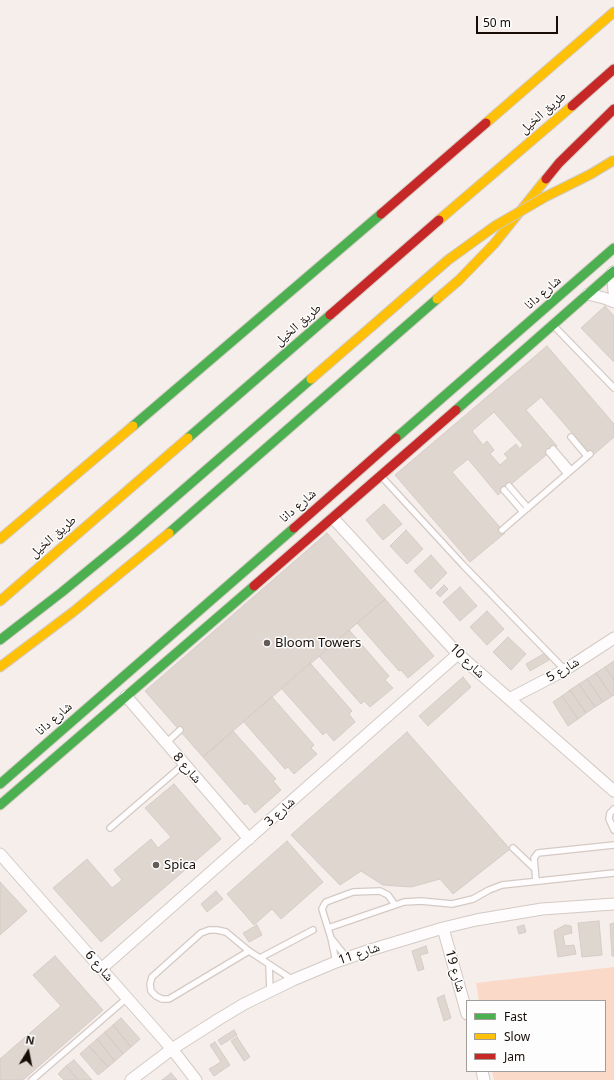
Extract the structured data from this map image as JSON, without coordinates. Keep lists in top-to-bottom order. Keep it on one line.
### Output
{"streets":{"main road":["طريق الخيل","شارع دانا"],"street":["شارع 10","شارع 5","شارع 8","شارع 3","شارع 11","شارع 6","شارع 19"]},"crossings":[["شارع دانا","شارع 8"],["شارع 10","شارع 5"],["شارع 10","شارع 3"],["شارع 8","شارع 3"],["شارع 3","شارع 6"],["شارع 11","شارع 6"],["شارع 11","شارع 19"]],"places":["Bloom Towers","Spica"],"legend":["Fast","Slow","Jam"],"scale_bar":"50 m","north":"top"}
